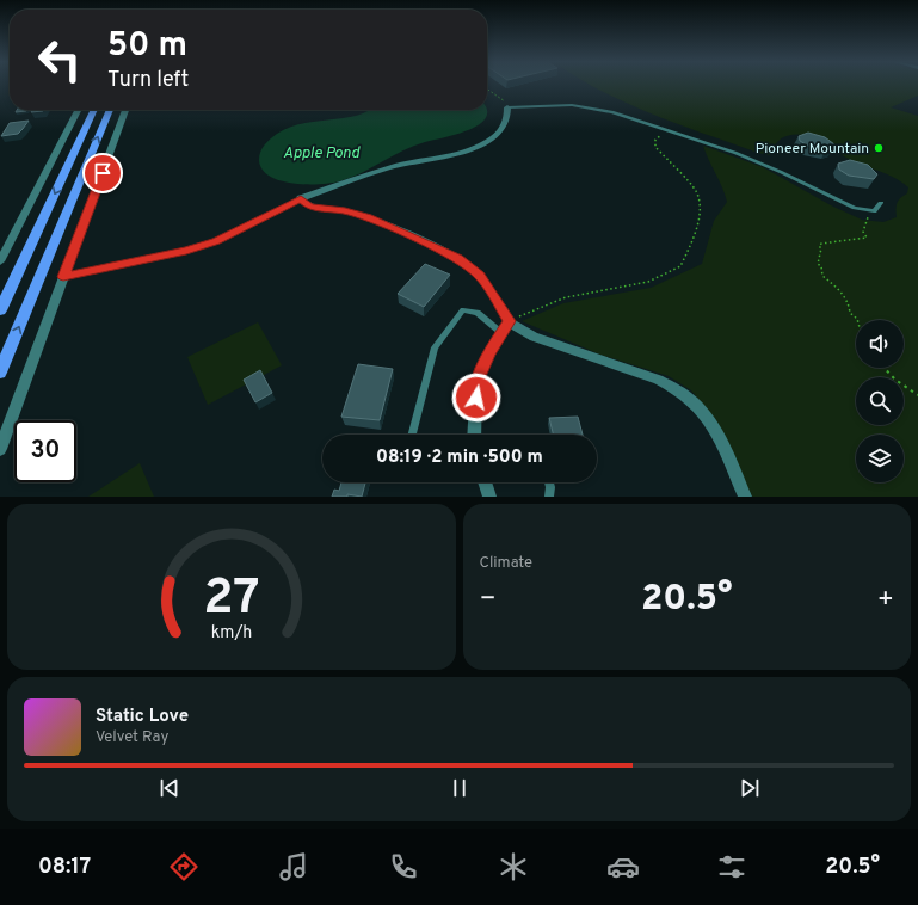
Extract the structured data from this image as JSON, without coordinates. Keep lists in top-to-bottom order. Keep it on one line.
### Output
{"water":["Apple Pond"],"places":["Pioneer Mountain"],"page":{"turn":["50 m","Turn left"],"limit":"30","trip":"08:19 · 2 min · 500 m","tile":"Climate","heat":["−","20.5°","+"],"song":["Static Love","Velvet Ray"],"tabs":["08:17","20.5°"],"gauge":["27","km/h"]}}
